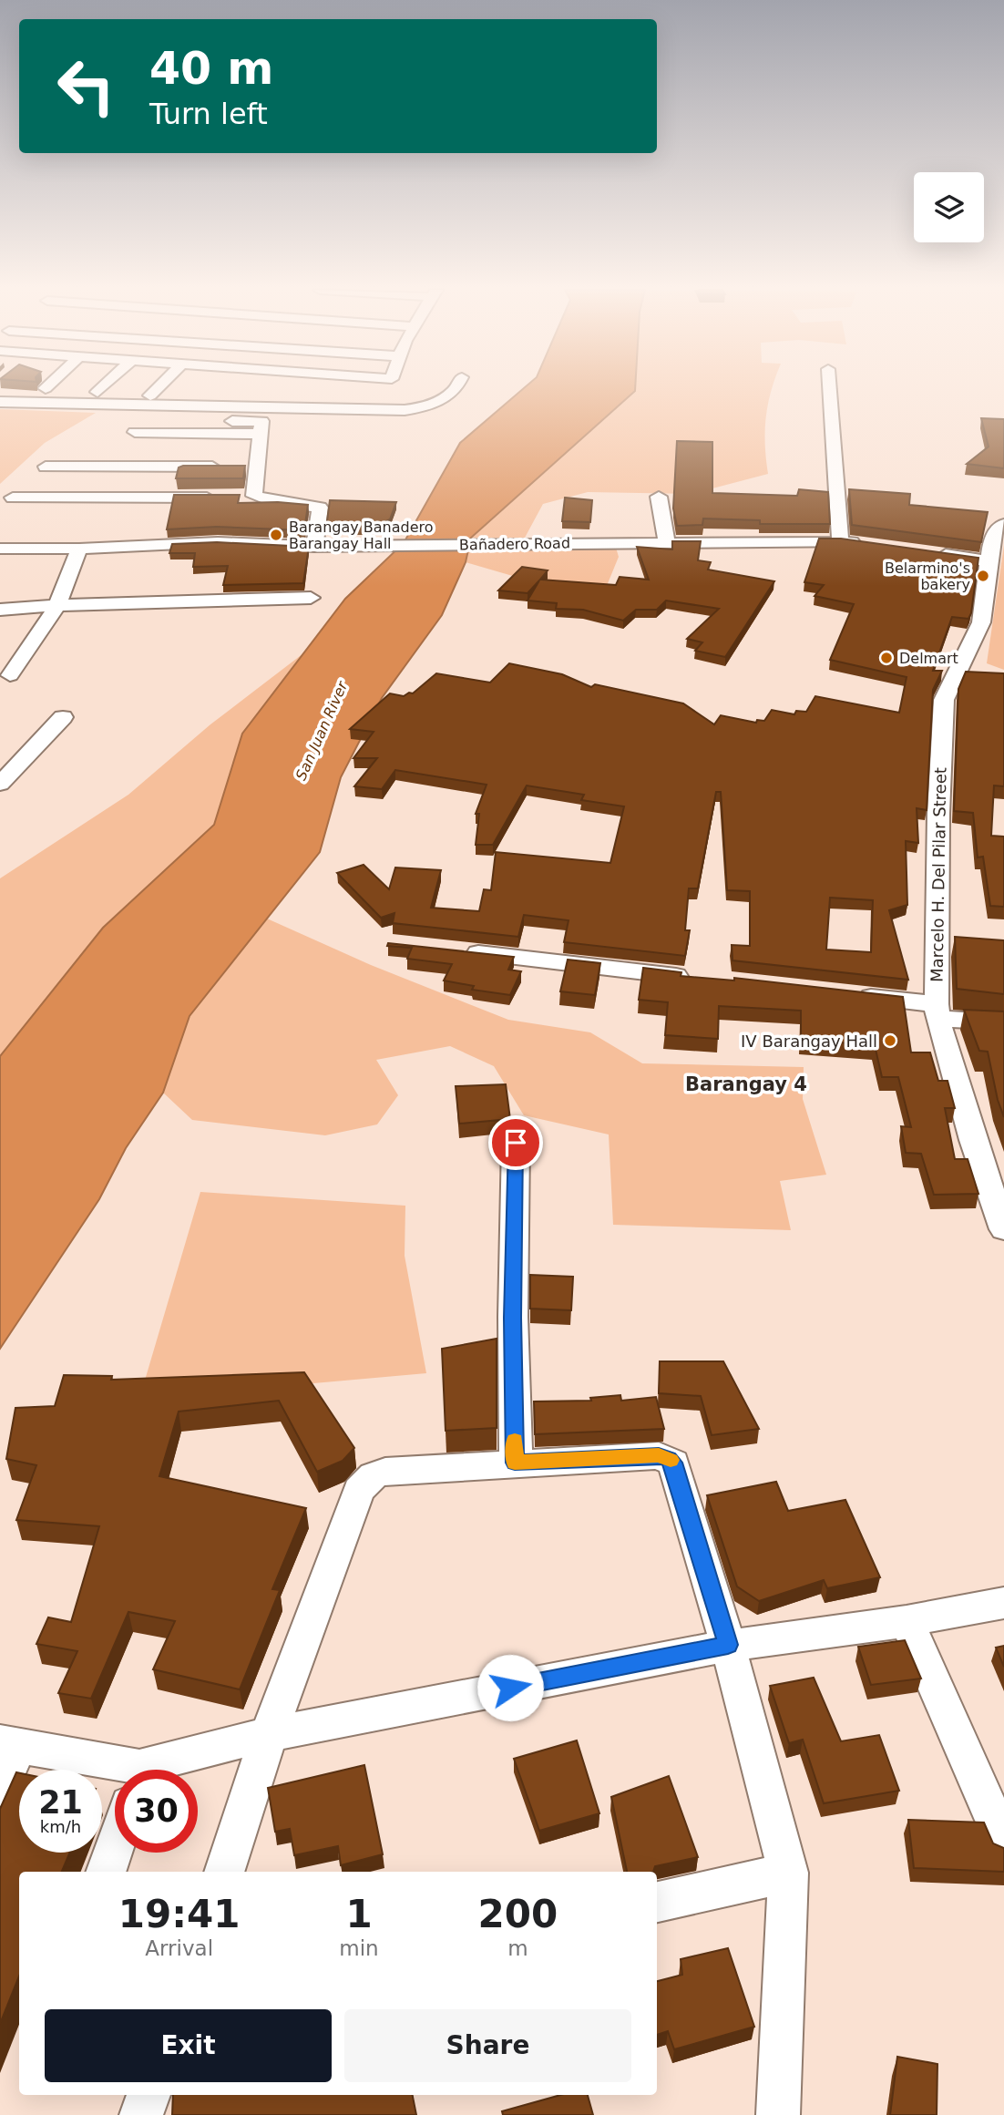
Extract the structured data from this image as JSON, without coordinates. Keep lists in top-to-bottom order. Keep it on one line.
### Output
{"streets":{"street":["Bañadero Road","Marcelo H. Del Pilar Street"]},"districts":["Barangay 4"],"water":["San Juan River"],"places":["Barangay Banadero Barangay Hall","Belarmino's bakery","Delmart","IV Barangay Hall"],"page":{"turn":["40 m","Turn left"],"speed":"21 km/h","limit":"30","eta":["19:41","Arrival","1","min","200","m"],"buttons":["Exit","Share"]}}
